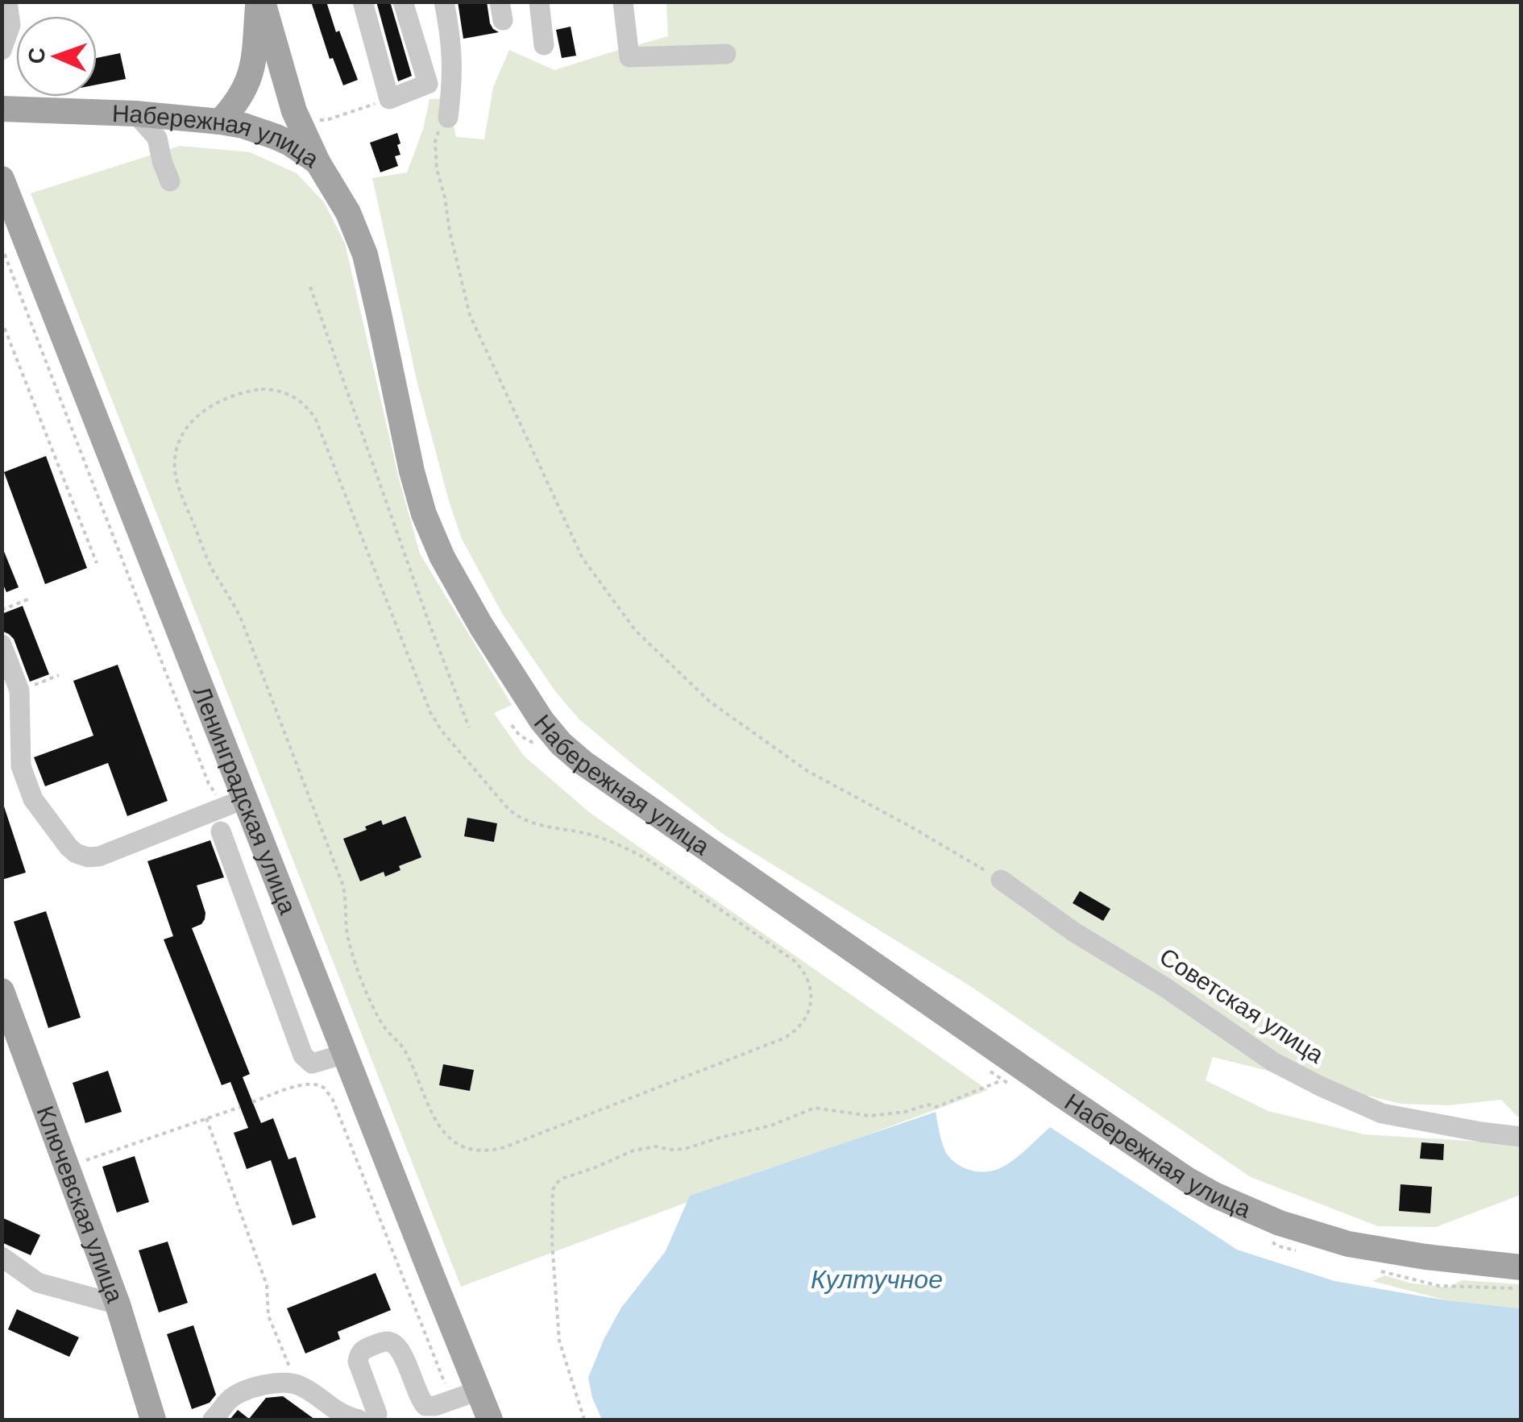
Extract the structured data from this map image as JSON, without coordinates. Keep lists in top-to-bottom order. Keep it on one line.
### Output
{"streets":{"main road":["Набережная улица","Ленинградская улица","Ключевская улица"],"street":["Советская улица"]},"water":["Култучное"],"north":"left"}
